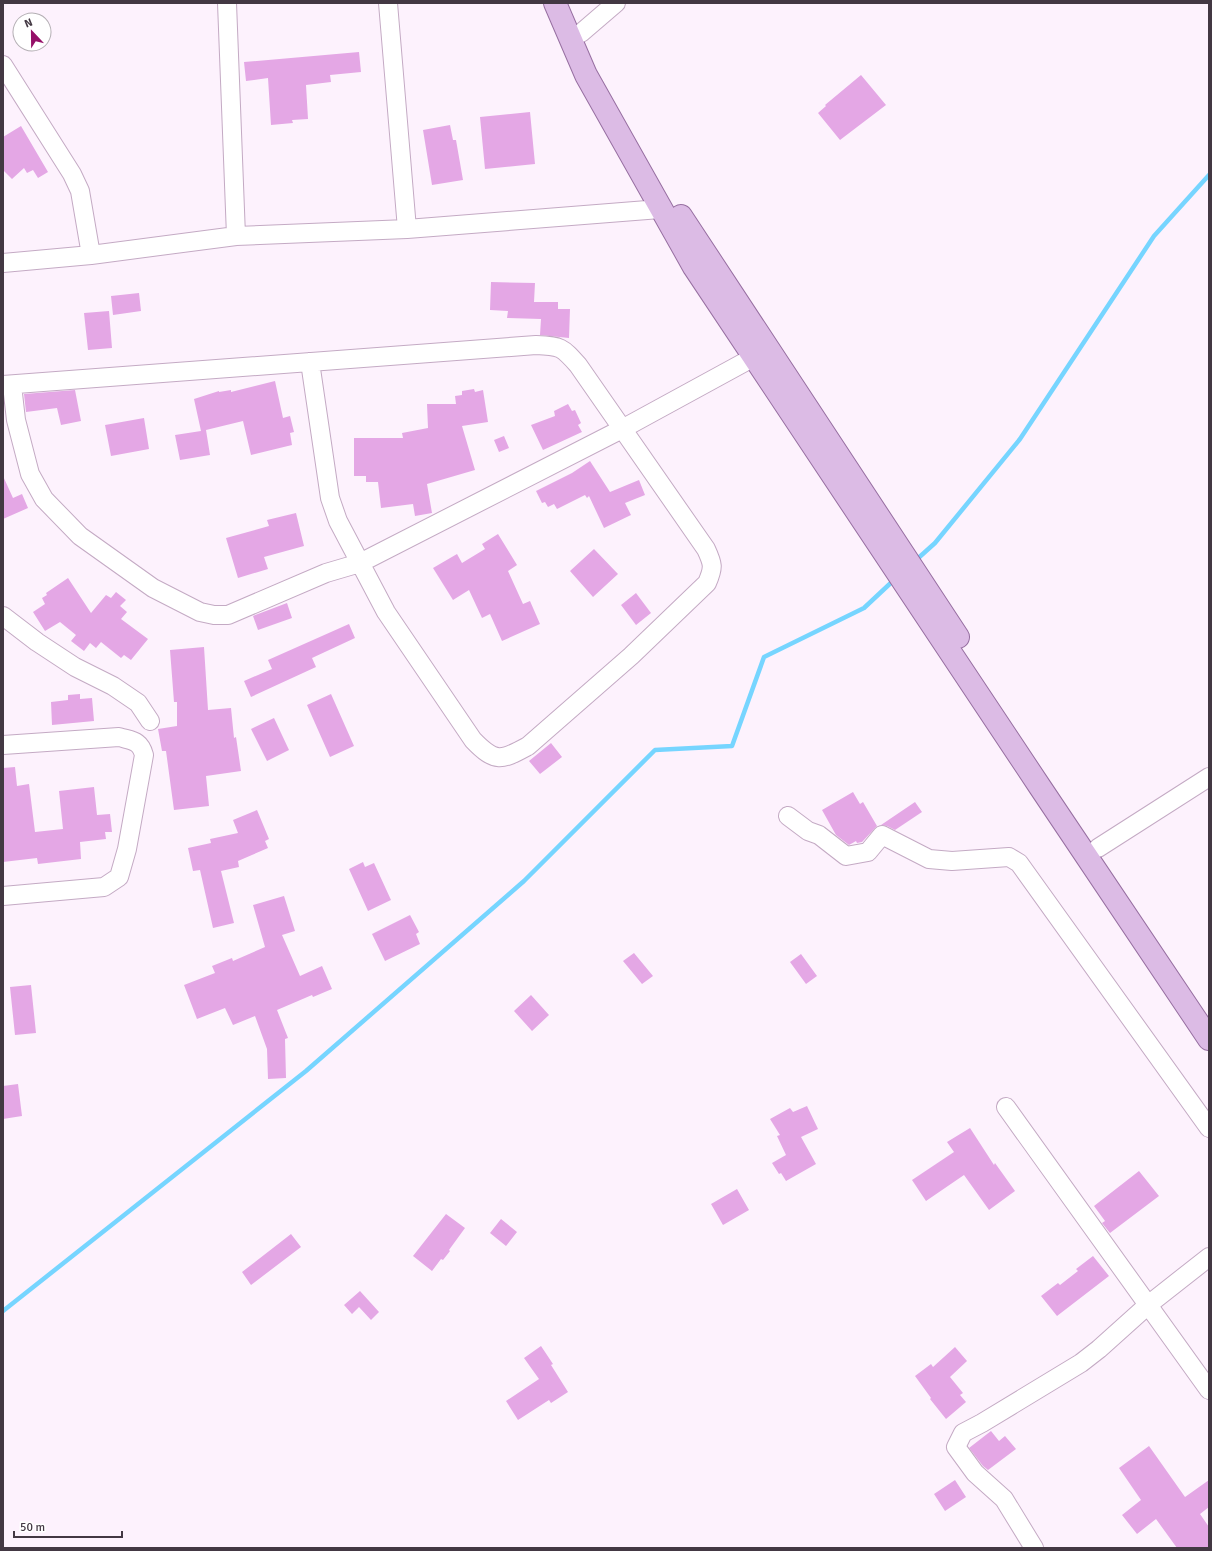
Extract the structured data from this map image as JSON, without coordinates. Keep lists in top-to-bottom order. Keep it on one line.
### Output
{"scale_bar":"50 m","north":"top"}
